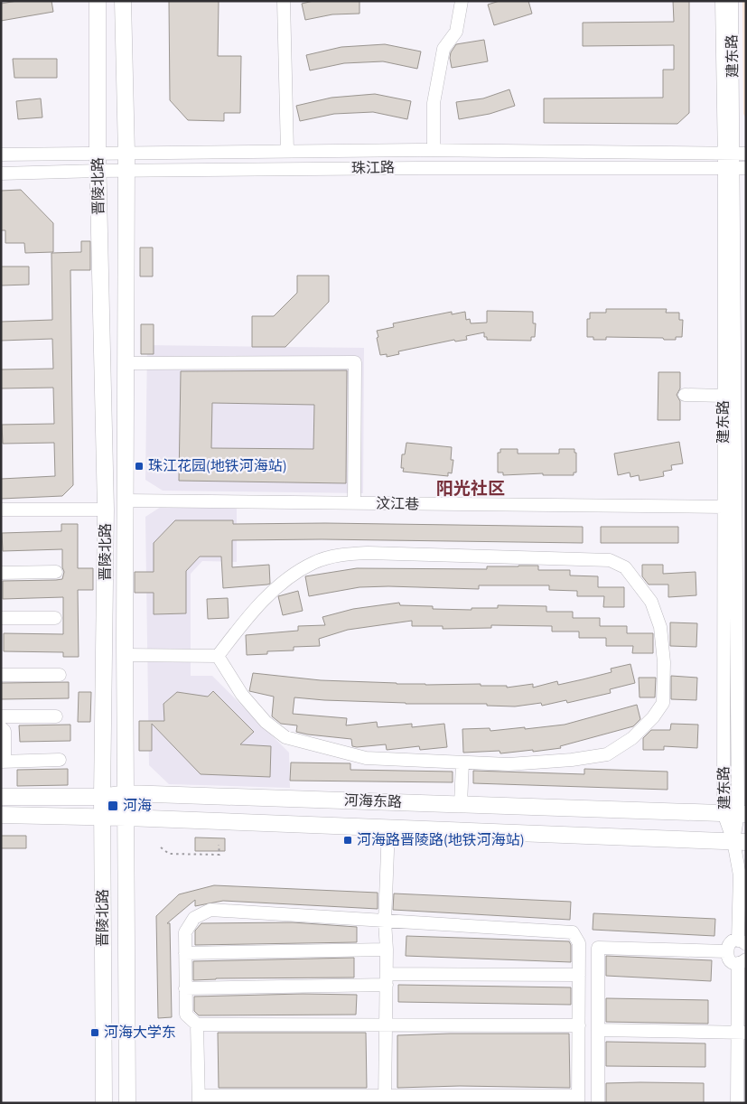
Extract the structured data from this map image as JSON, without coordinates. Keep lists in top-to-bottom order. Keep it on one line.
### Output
{"streets":{"main road":["晋陵北路","河海东路"],"street":["建东路","珠江路","汶江巷"]},"crossings":[["建东路","珠江路"],["建东路","汶江巷"],["建东路","河海东路"],["珠江路","晋陵北路"],["晋陵北路","汶江巷"],["晋陵北路","河海东路"]],"districts":["阳光社区"],"places":{"transit":["珠江花园(地铁河海站)","河海","河海路晋陵路(地铁河海站)","河海大学东"]}}
